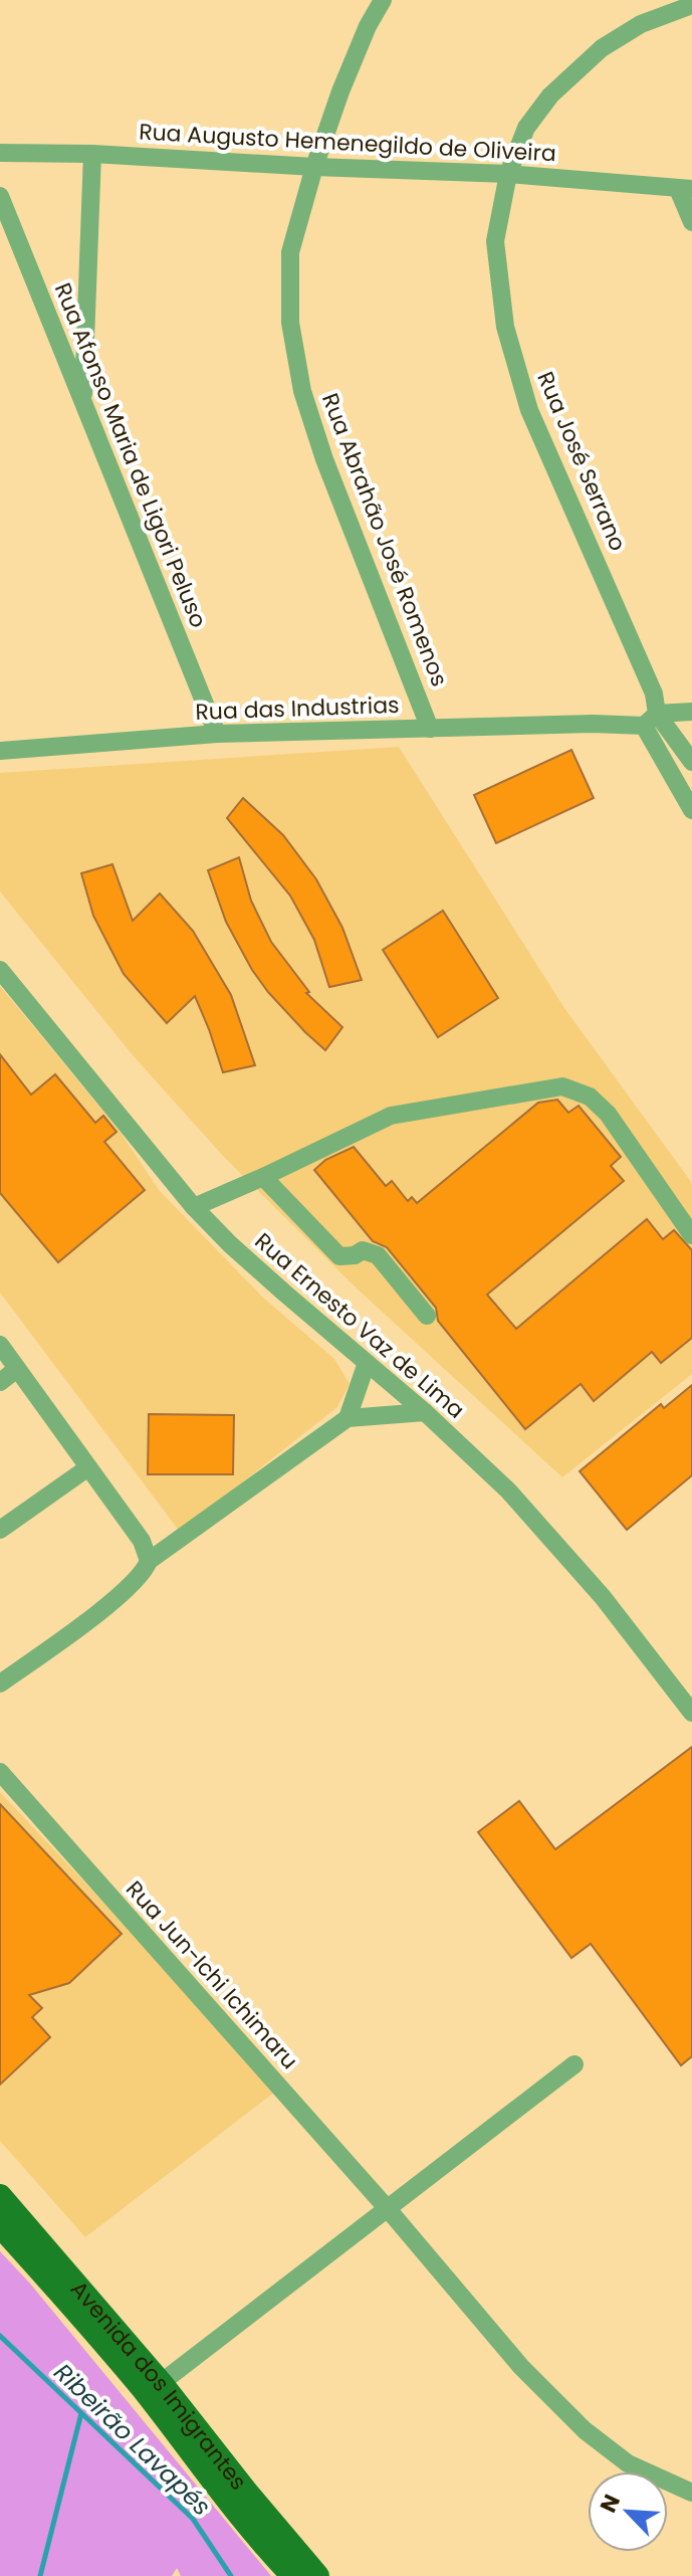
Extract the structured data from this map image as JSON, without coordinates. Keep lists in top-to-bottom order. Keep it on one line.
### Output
{"streets":{"main road":["Avenida dos Imigrantes"],"street":["Rua Augusto Hemenegildo de Oliveira","Rua Afonso Maria de Ligori Peluso","Rua José Serrano","Rua Abrahão José Romenos","Rua das Industrias","Rua Ernesto Vaz de Lima","Rua Jun-Ichi Ichimaru"]},"crossings":[["Rua Augusto Hemenegildo de Oliveira","Rua José Serrano"],["Rua Augusto Hemenegildo de Oliveira","Rua Abrahão José Romenos"],["Rua Afonso Maria de Ligori Peluso","Rua das Industrias"],["Rua José Serrano","Rua das Industrias"],["Rua Abrahão José Romenos","Rua das Industrias"]],"water":["Ribeirão Lavapés"],"north":"top left"}
